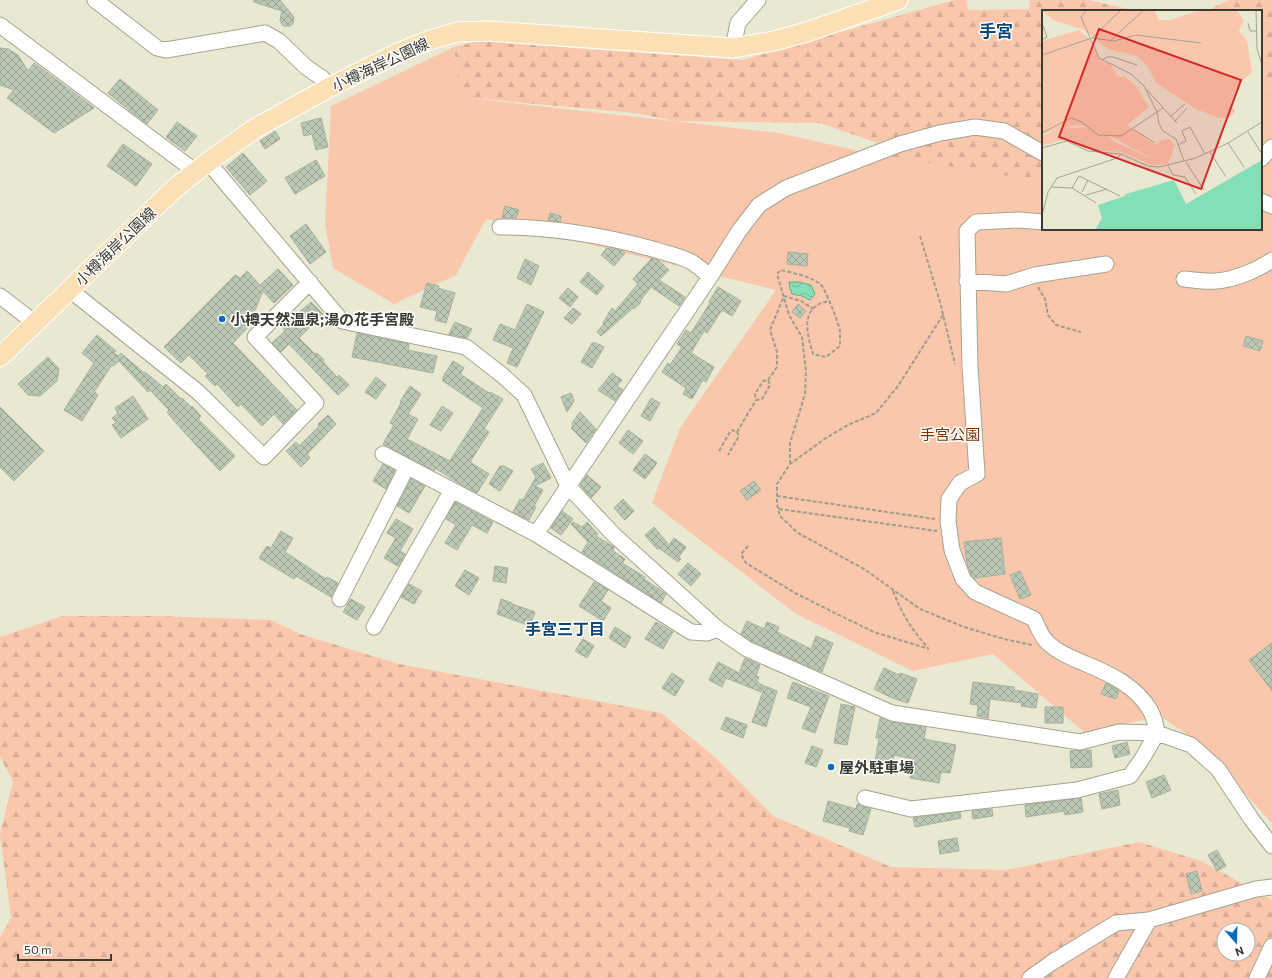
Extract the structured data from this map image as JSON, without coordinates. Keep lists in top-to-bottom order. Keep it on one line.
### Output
{"streets":{"main road":["小樽海岸公園線"]},"districts":["手宮","手宮三丁目"],"parks":["手宮公園"],"places":["小樽天然温泉;湯の花手宮殿","屋外駐車場"],"scale_bar":"50 m","north":"bottom"}
